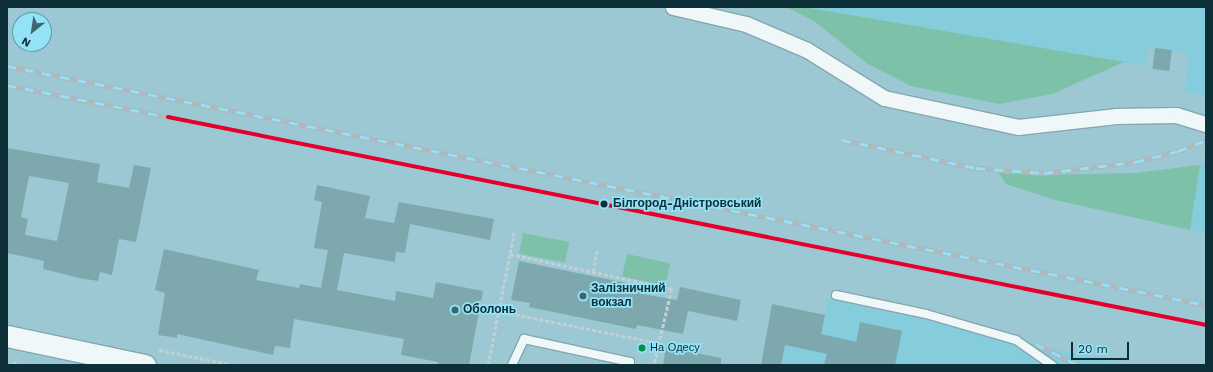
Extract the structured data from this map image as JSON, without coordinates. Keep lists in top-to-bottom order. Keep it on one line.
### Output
{"places":["Білгород-Дністровський","Залізничний вокзал","Оболонь","На Одесу"],"scale_bar":"20 m","north":"bottom left"}
